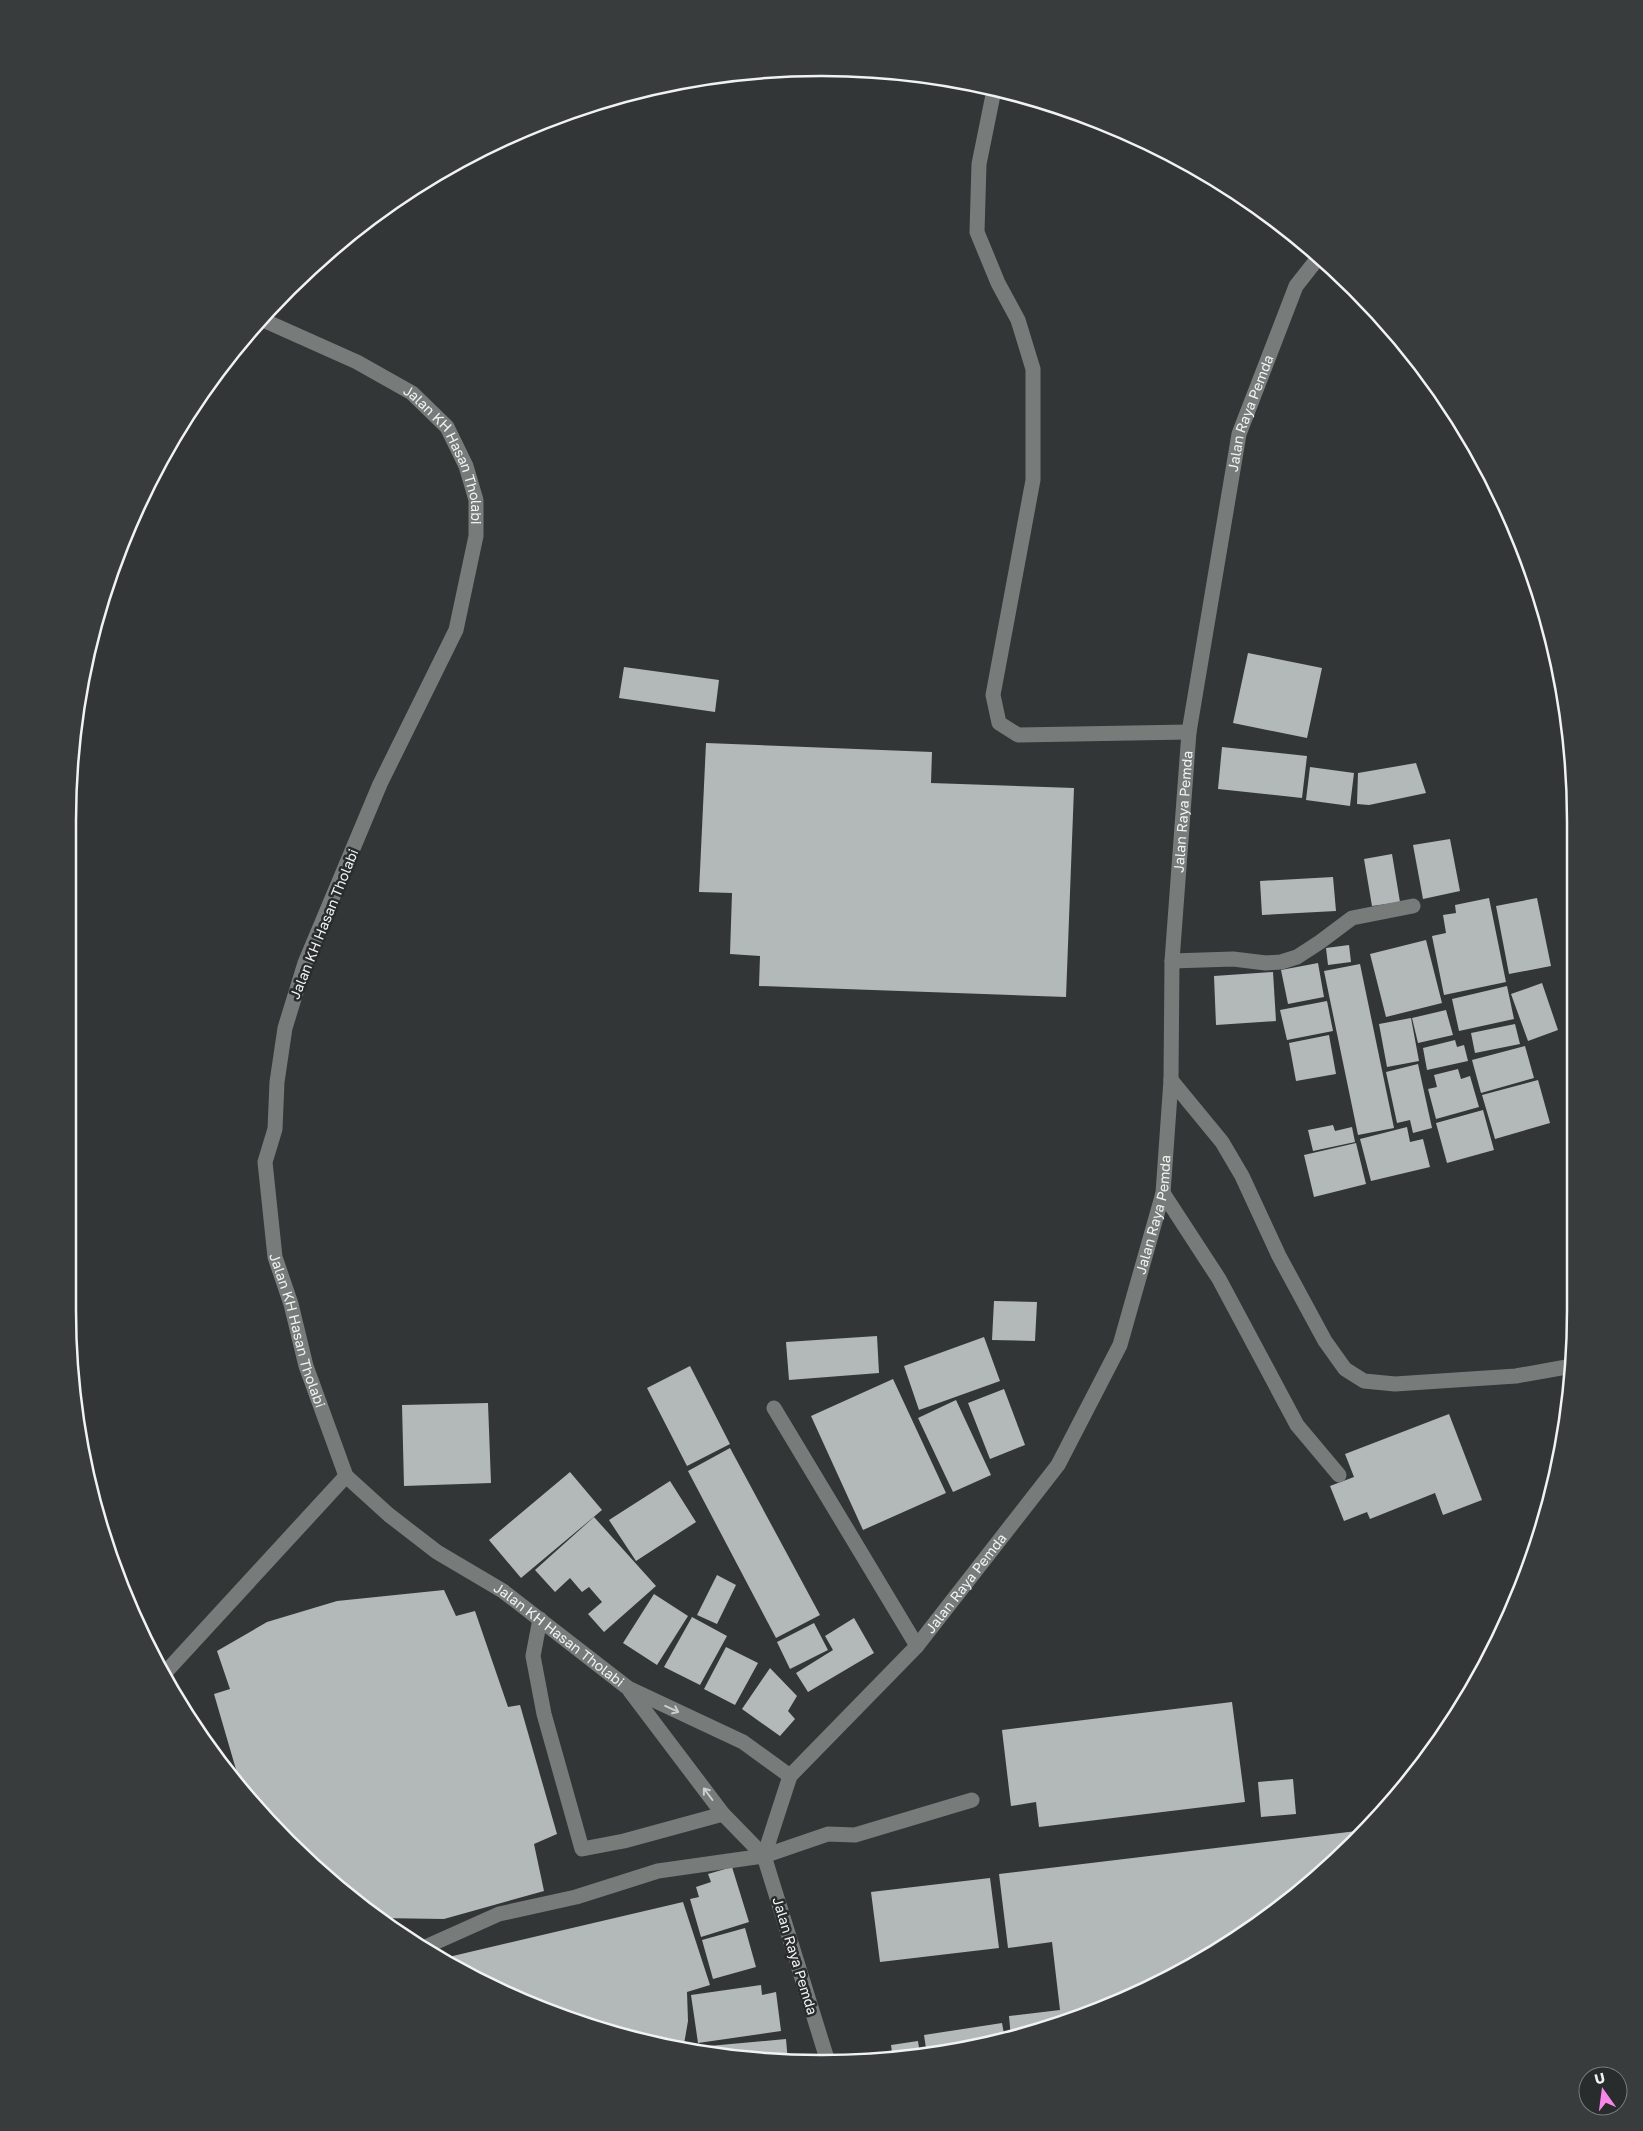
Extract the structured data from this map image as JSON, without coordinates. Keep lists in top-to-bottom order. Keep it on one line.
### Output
{"streets":{"street":["Jalan Raya Pemda","Jalan KH Hasan Tholabi"]},"crossings":[["Jalan Raya Pemda","Jalan KH Hasan Tholabi"]],"north":"top"}
